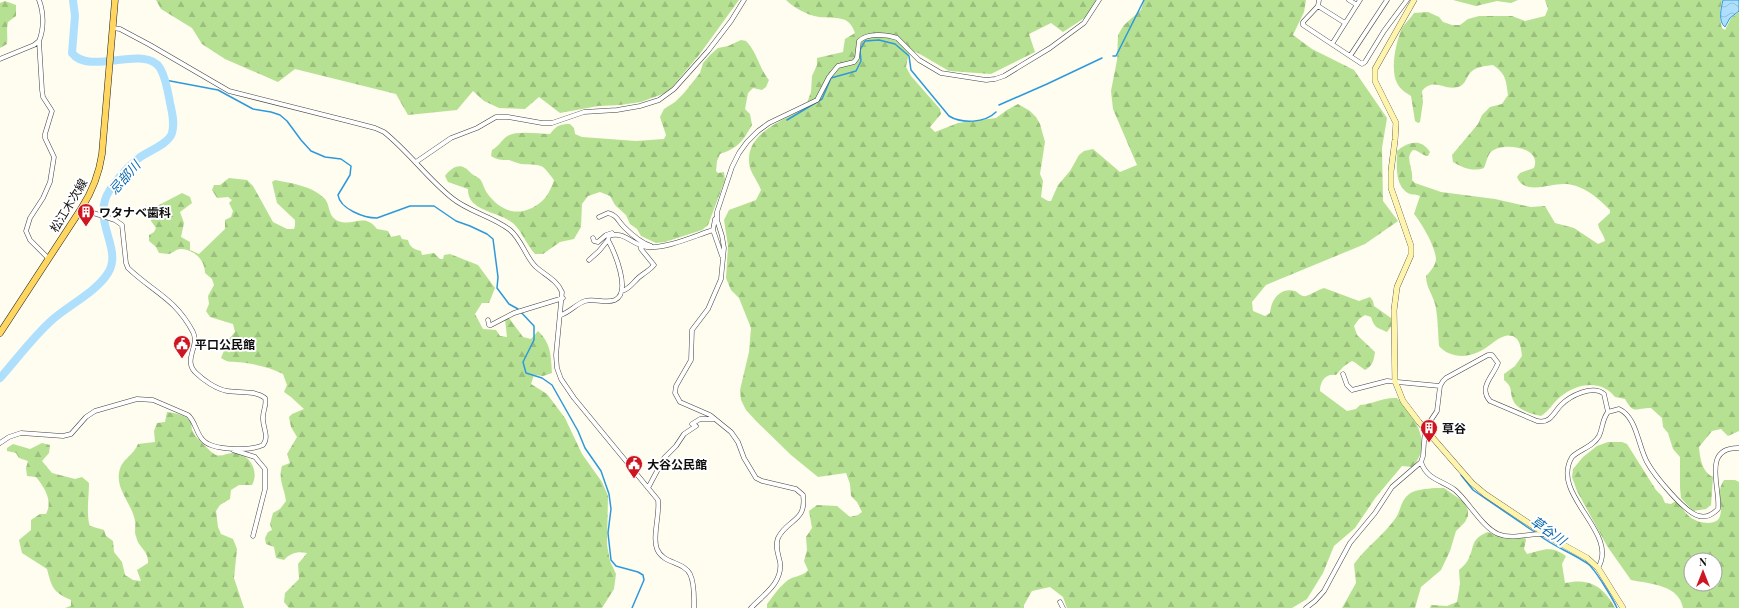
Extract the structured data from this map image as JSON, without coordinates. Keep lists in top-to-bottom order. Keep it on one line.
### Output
{"streets":{"main road":["松江木次線"]},"water":["忌部川","草谷川"],"places":{"building":["ワタナベ歯科","草谷"],"public building":["平口公民館","大谷公民館"]},"north":"top"}
